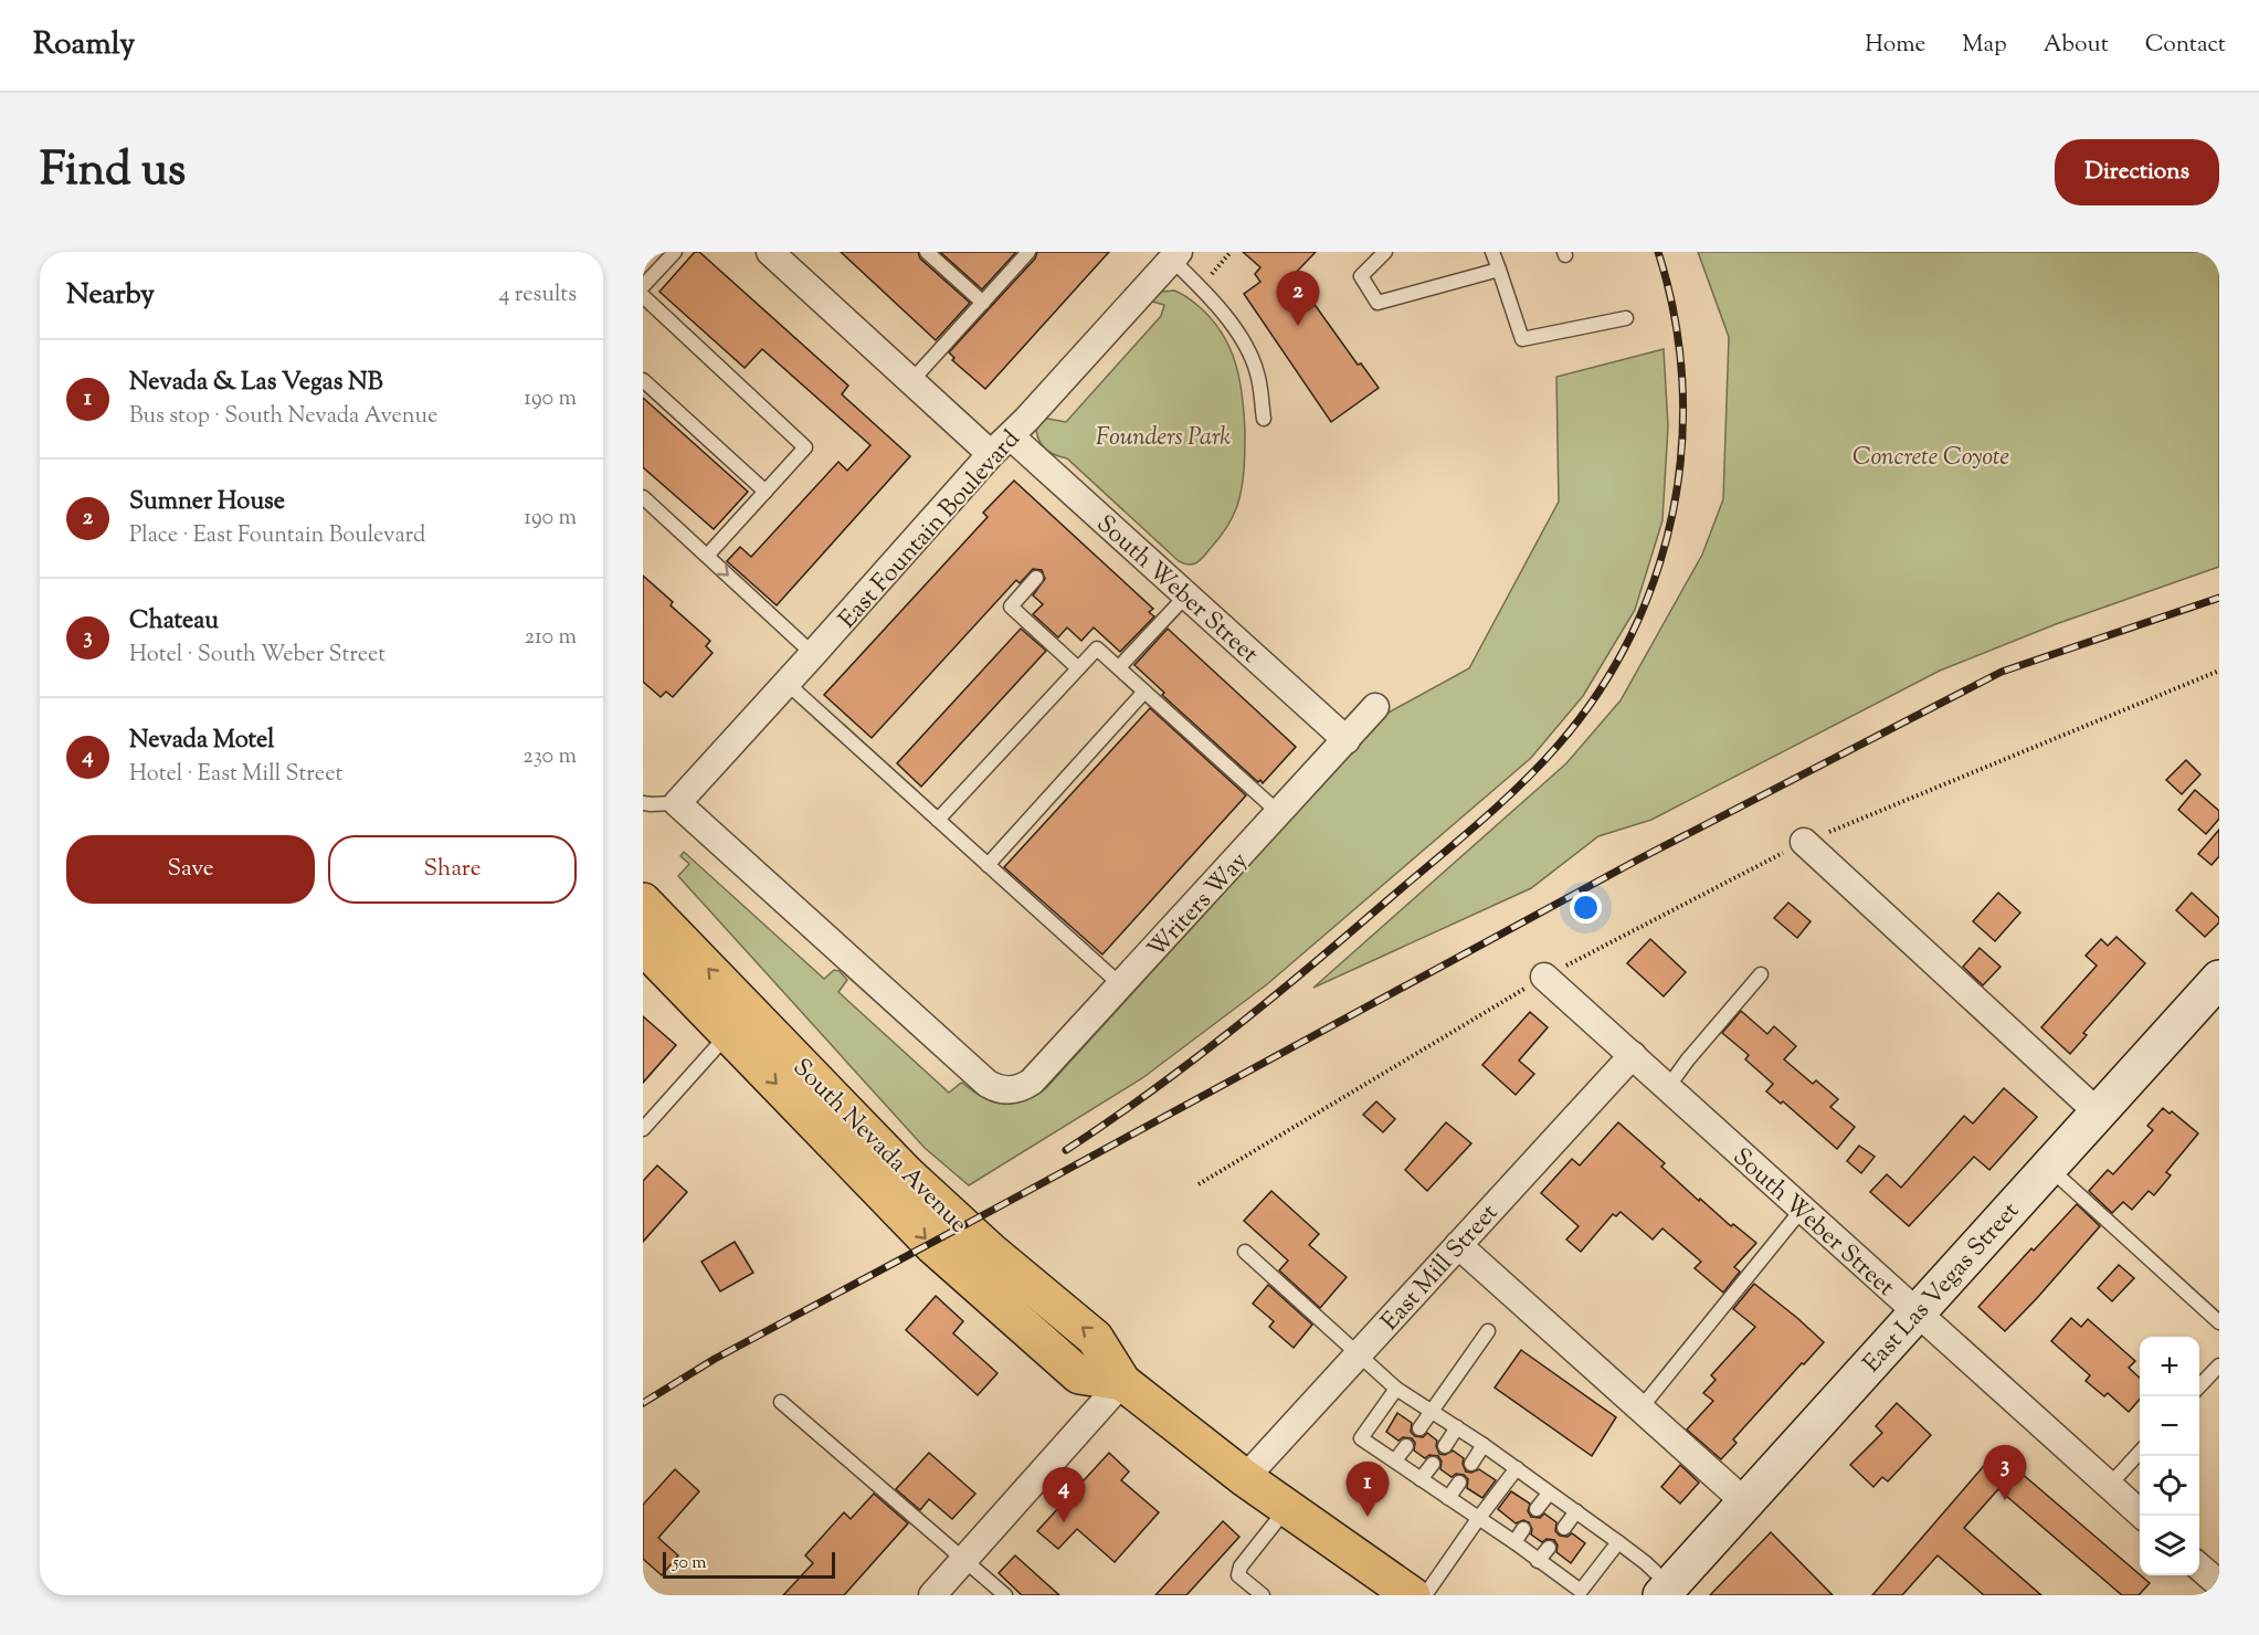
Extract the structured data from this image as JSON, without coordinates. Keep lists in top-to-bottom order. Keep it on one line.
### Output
{"streets":{"main road":["South Nevada Avenue"],"street":["East Fountain Boulevard","South Weber Street","Writers Way","East Mill Street","East Las Vegas Street"]},"crossings":[["East Fountain Boulevard","South Weber Street"],["East Fountain Boulevard","Writers Way"],["South Weber Street","Writers Way"],["South Weber Street","East Mill Street"],["South Weber Street","East Las Vegas Street"],["South Nevada Avenue","East Mill Street"]],"parks":["Founders Park","Concrete Coyote"],"scale_bar":"50 m","page":{"header":"Roamly","nav":["Home","Map","About","Contact"],"title":"Find us","buttons":["Directions",["Save","Share"]],"heading":["Nearby","4 results"],"pins":["2","3","1","4"],"list":[{"mark":"1","name":"Nevada & Las Vegas NB","note":"Bus stop · South Nevada Avenue","value":"190 m"},{"mark":"2","name":"Sumner House","note":"Place · East Fountain Boulevard","value":"190 m"},{"mark":"3","name":"Chateau","note":"Hotel · South Weber Street","value":"210 m"},{"mark":"4","name":"Nevada Motel","note":"Hotel · East Mill Street","value":"230 m"}],"map_buttons":["+","−"],"scale":"50 m"}}
